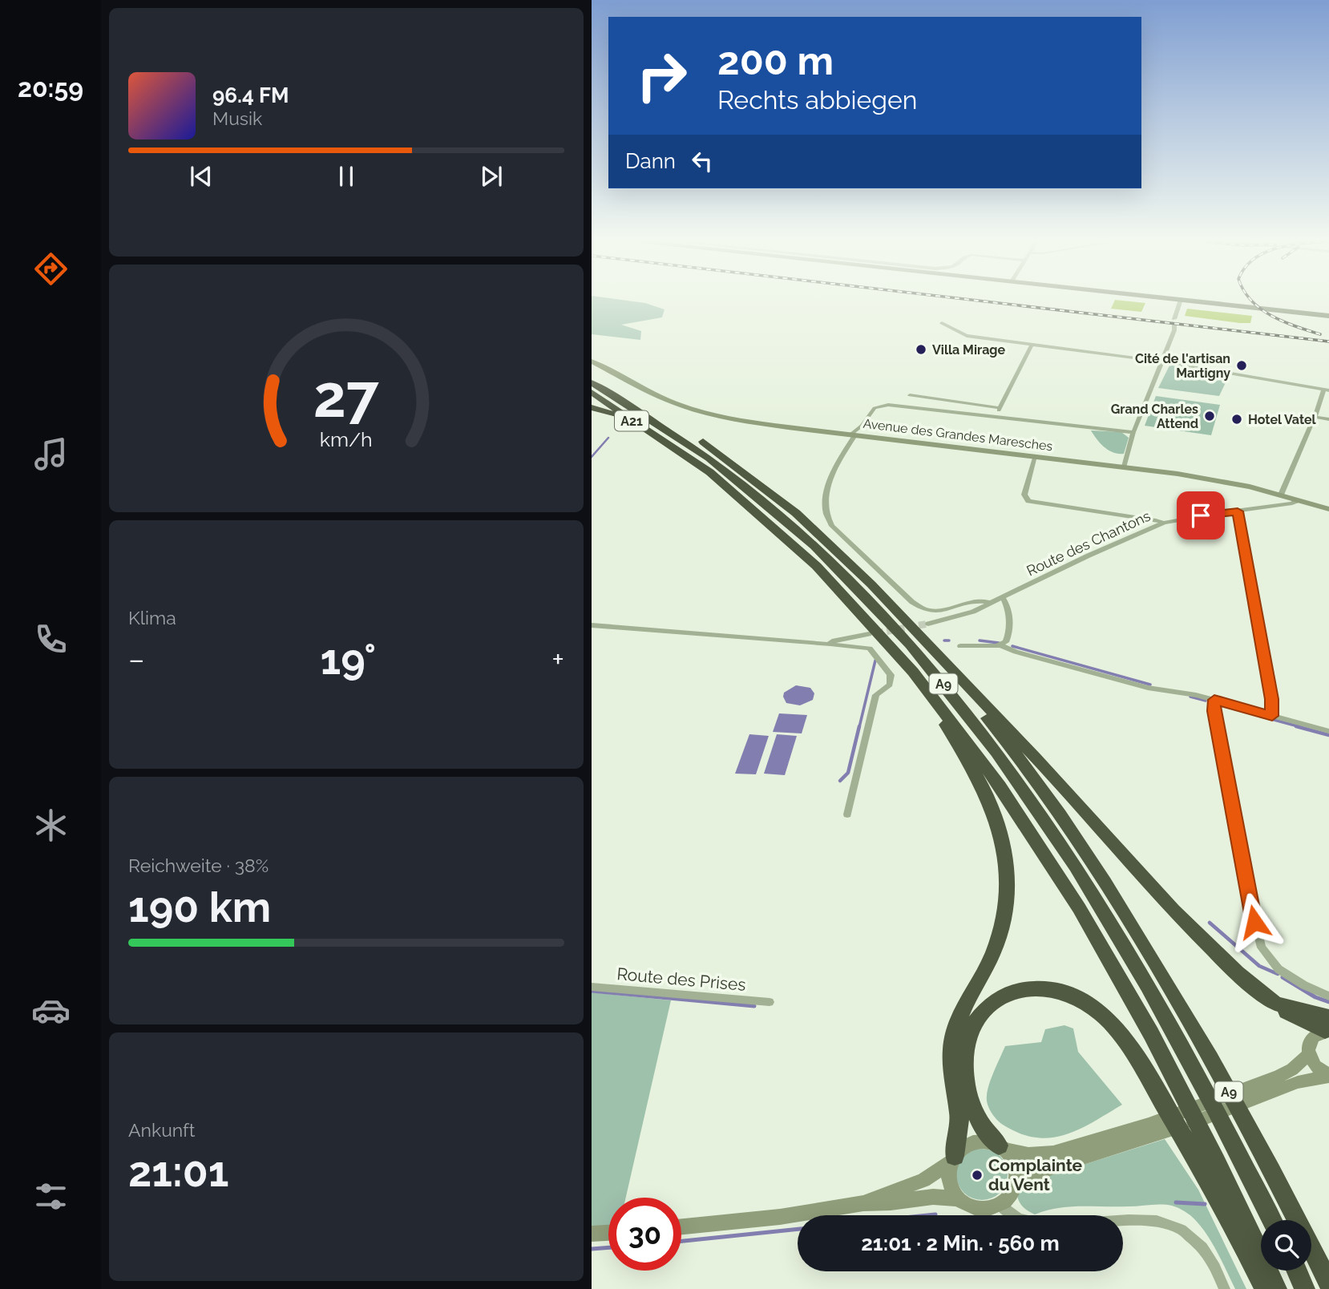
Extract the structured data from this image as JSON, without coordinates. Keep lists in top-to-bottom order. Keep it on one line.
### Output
{"streets":{"highway":["A21","A9"],"main road":["Avenue des Grandes Maresches"],"street":["Route des Chantons","Route des Prises"]},"crossings":[["Avenue des Grandes Maresches","Route des Chantons"]],"places":["Villa Mirage","Cité de l'artisan Martigny","Grand Charles Attend","Hotel Vatel","Complainte du Vent"],"page":{"tabs":"20:59","turn":["200 m","Rechts abbiegen"],"song":["96.4 FM","Musik"],"then":"Dann","tile":["Klima",["Reichweite · 38%","190 km"],["Ankunft","21:01"]],"heat":["−","19°","+"],"limit":"30","trip":"21:01 · 2 Min. · 560 m","gauge":["27","km/h"]}}
